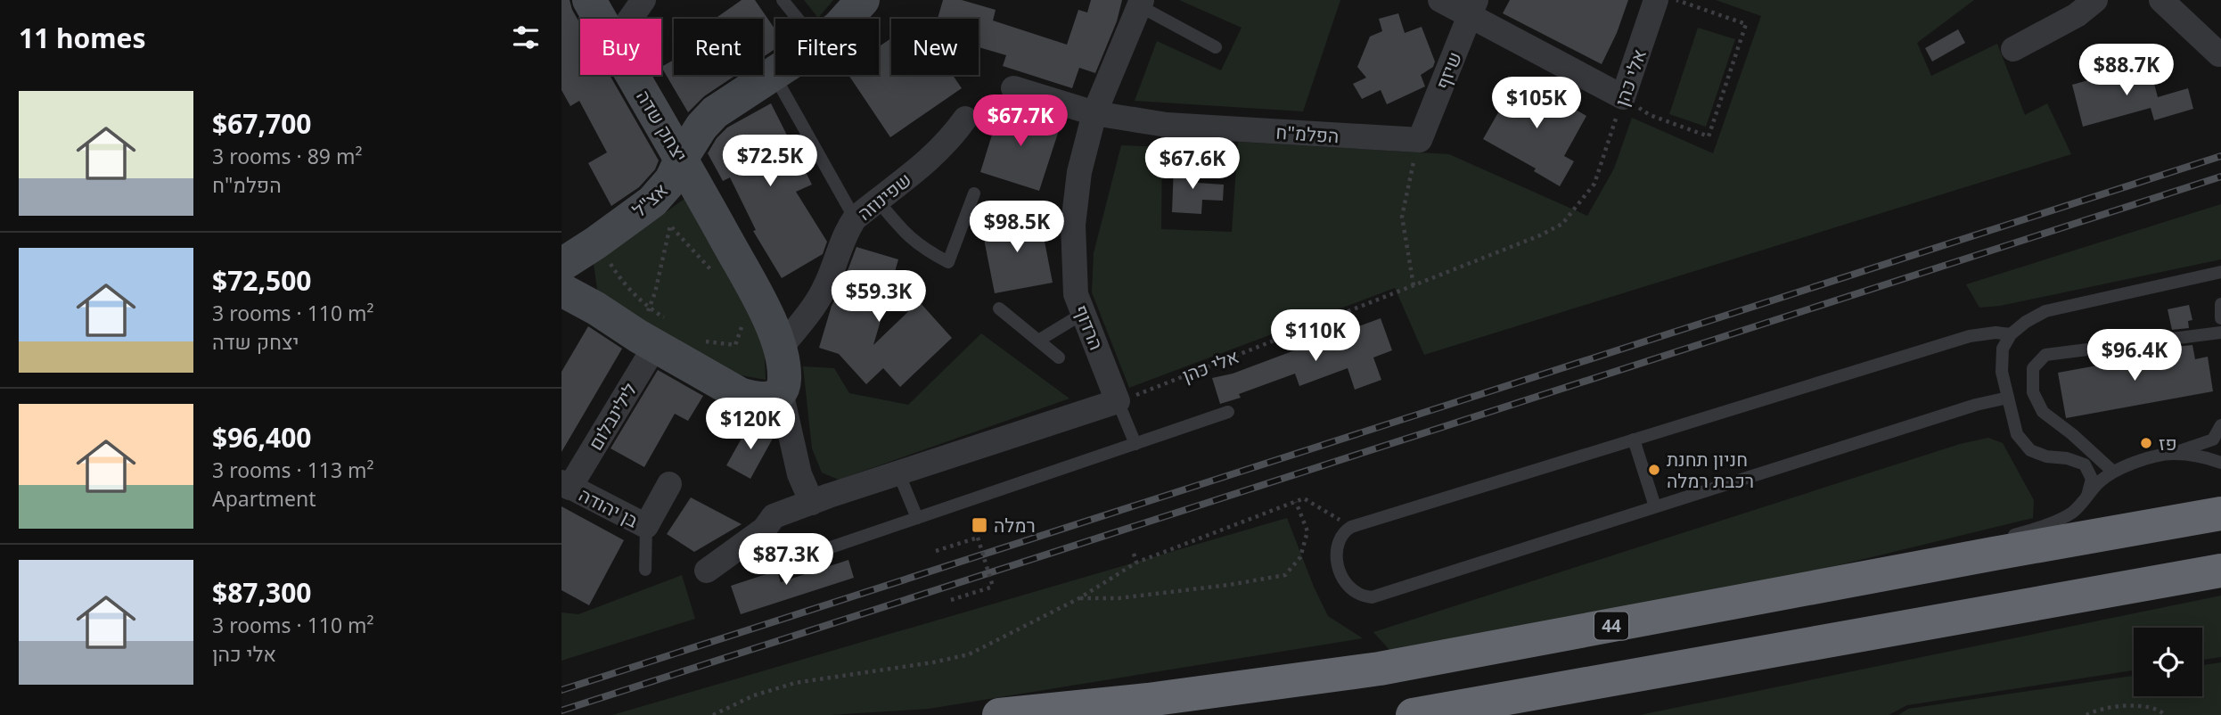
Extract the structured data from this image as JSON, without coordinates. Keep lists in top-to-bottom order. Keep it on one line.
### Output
{"streets":{"highway":["44"],"street":["שיזף","אלי כהן","יצחק שדה","הפלמ\"ח","שפינוזה","אצ\"ל","הרדוף","לילינבלום","בן יהודה"]},"crossings":[["שיזף","הפלמ\"ח"],["אלי כהן","הרדוף"],["יצחק שדה","שפינוזה"],["יצחק שדה","אצ\"ל"],["הפלמ\"ח","הרדוף"],["לילינבלום","בן יהודה"]],"places":{"other":["פז","חניון תחנת רכבת רמלה"],"transit":["רמלה"]},"page":{"heading":"11 homes","chip":["Buy","Rent","Filters","New"],"price":["$88.7K","$105K","$67.7K","$72.5K","$67.6K","$98.5K","$59.3K","$110K","$96.4K","$120K","$87.3K"],"list":[{"name":"$67,700","note":"3 rooms · 89 m² · הפלמ\"ח"},{"name":"$72,500","note":"3 rooms · 110 m² · יצחק שדה"},{"name":"$96,400","note":"3 rooms · 113 m² · Apartment"},{"name":"$87,300","note":"3 rooms · 110 m² · אלי כהן"}]}}
